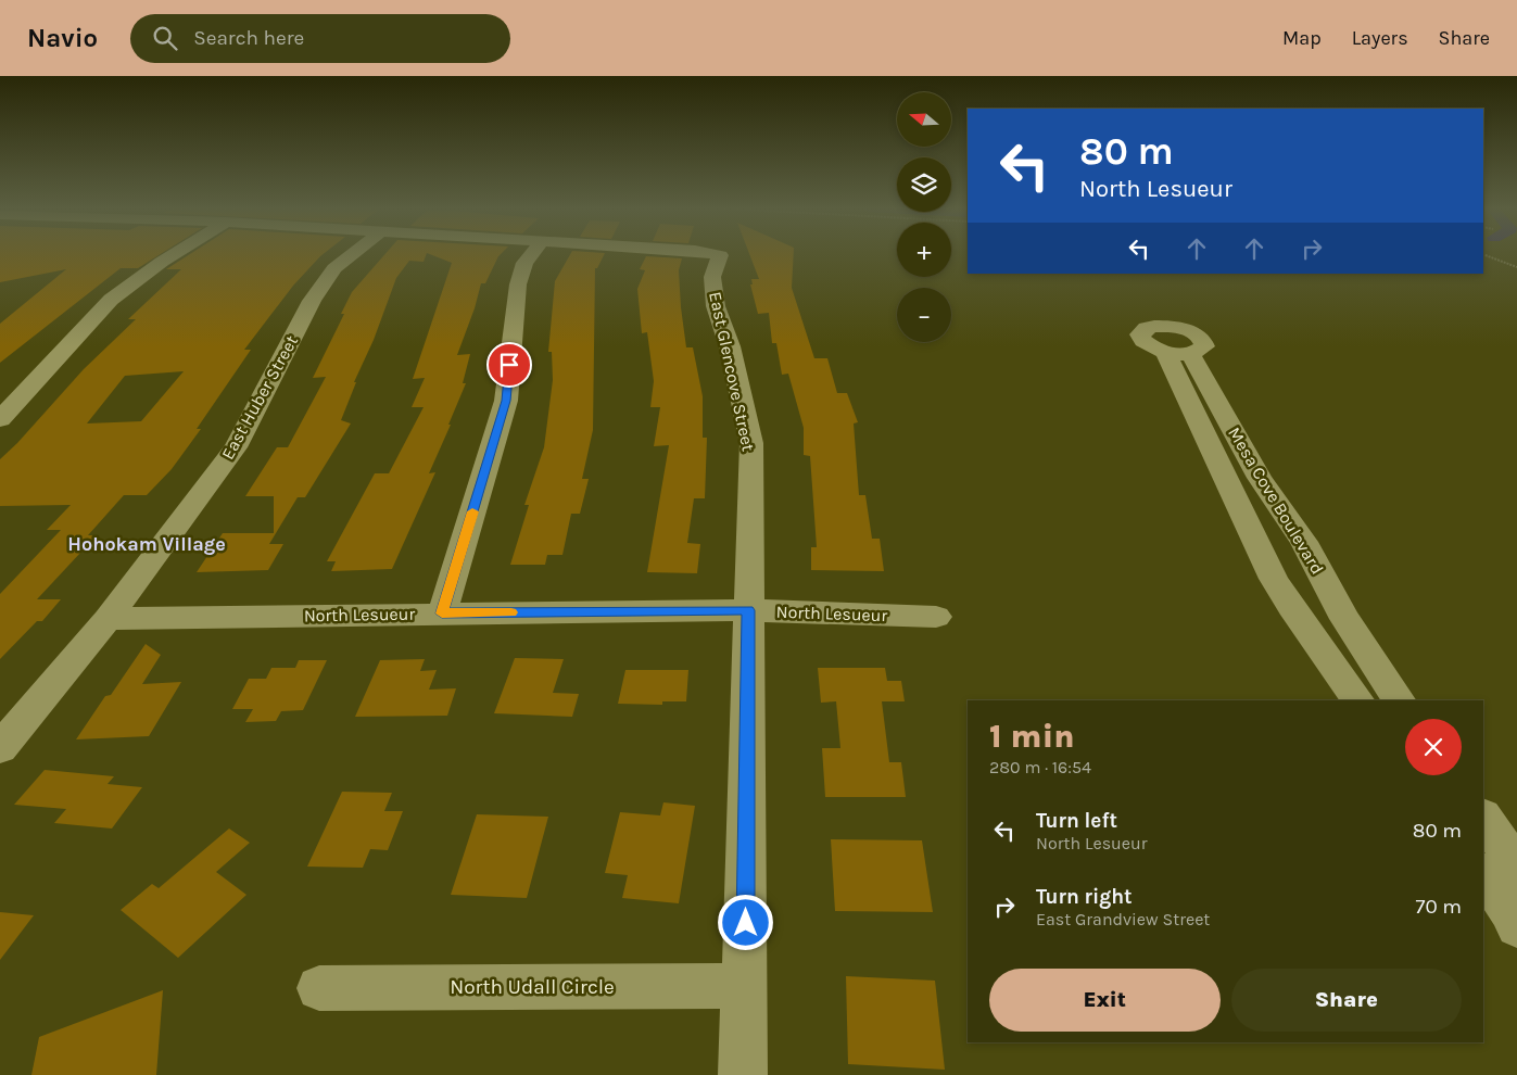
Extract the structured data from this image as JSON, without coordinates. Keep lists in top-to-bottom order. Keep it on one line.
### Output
{"streets":{"street":["East Glencove Street","East Huber Street","Mesa Cove Boulevard","North Lesueur","North Udall Circle"]},"crossings":[["East Glencove Street","North Lesueur"],["East Glencove Street","North Udall Circle"],["East Huber Street","North Lesueur"]],"districts":["Hohokam Village"],"north":"left","page":{"header":"Navio","search":"Search here","nav":["Map","Layers","Share"],"map_buttons":["+","−"],"turn":["80 m","North Lesueur"],"heading":["1 min","280 m · 16:54"],"list":[{"name":"Turn left","note":"North Lesueur","value":"80 m"},{"name":"Turn right","note":"East Grandview Street","value":"70 m"}],"buttons":["Exit","Share"]}}
